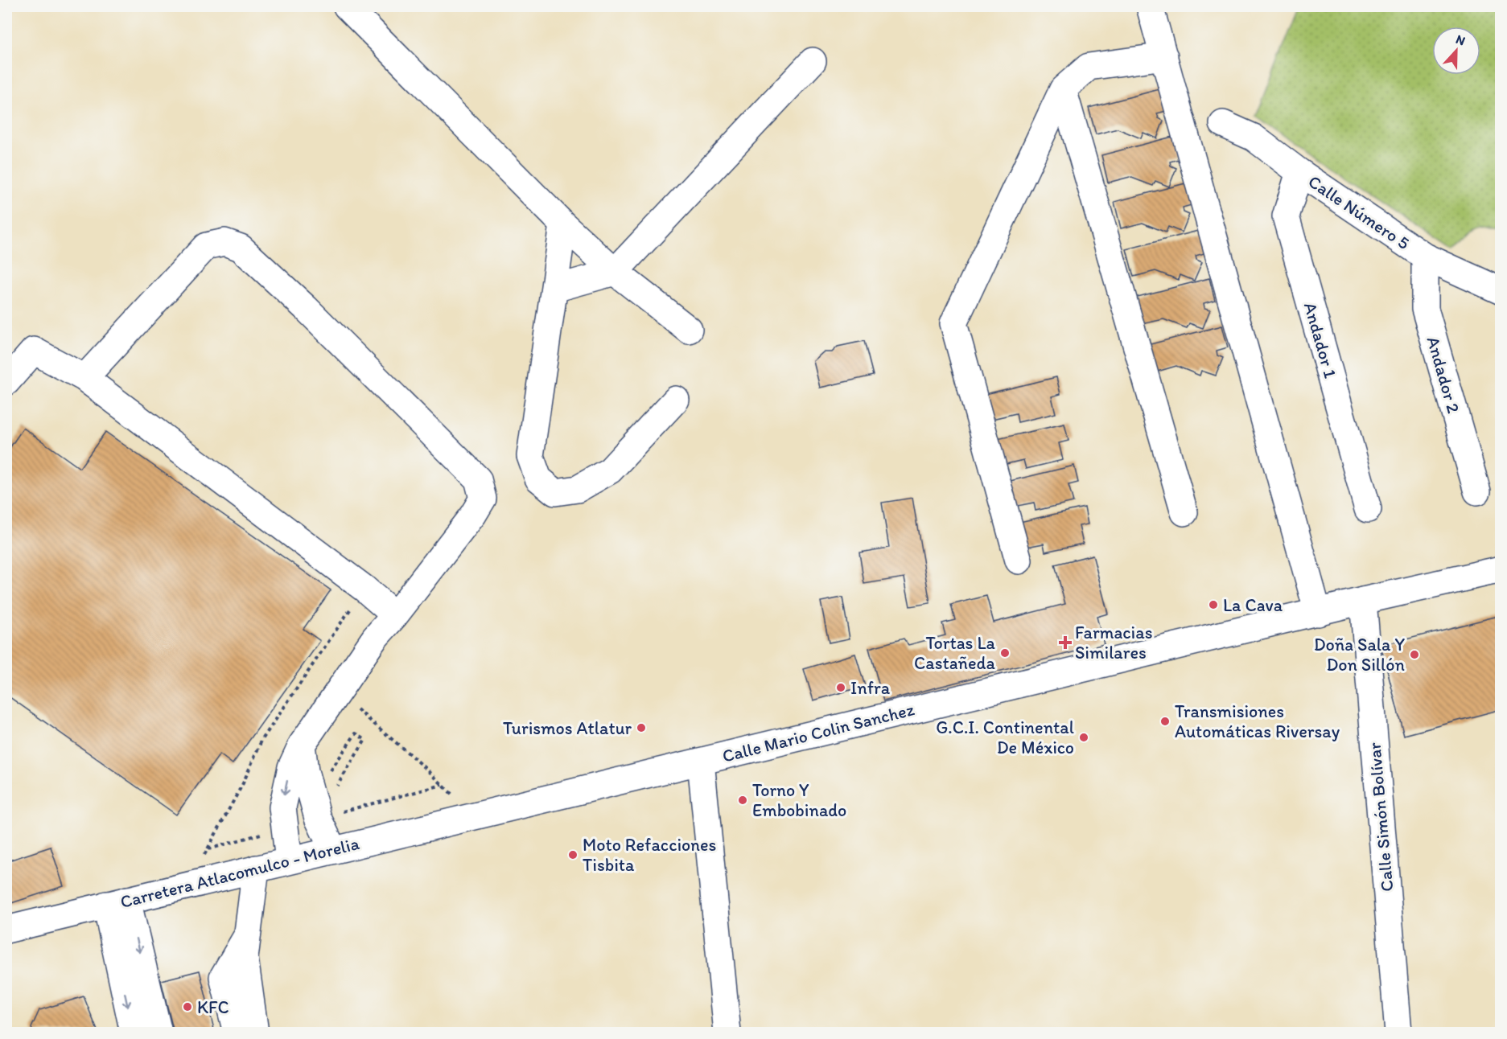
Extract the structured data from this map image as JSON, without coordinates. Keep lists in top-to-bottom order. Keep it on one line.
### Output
{"streets":{"street":["Calle Número 5","Andador 1","Andador 2","Calle Mario Colin Sanchez","Calle Simón Bolívar","Carretera Atlacomulco - Morelia"]},"crossings":[["Calle Número 5","Andador 1"],["Calle Número 5","Andador 2"],["Calle Mario Colin Sanchez","Calle Simón Bolívar"],["Calle Mario Colin Sanchez","Carretera Atlacomulco - Morelia"]],"places":{"other":["La Cava","Tortas La Castañeda","Doña Sala Y Don Sillón","Infra","Transmisiones Automáticas Riversay","Turismos Atlatur","G.C.I. Continental De México","Torno Y Embobinado","Moto Refacciones Tisbita","KFC"],"health":["Farmacias Similares"]},"north":"top"}
